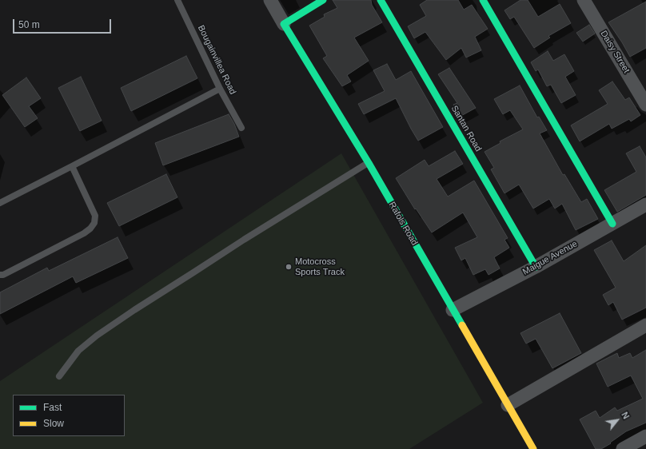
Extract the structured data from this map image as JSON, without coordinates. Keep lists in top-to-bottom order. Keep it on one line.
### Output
{"streets":{"street":["Daisy Street","Santan Road","Rafols Road","Maigue Avenue"],"lane":["Bougainvillea Road"]},"crossings":[["Santan Road","Maigue Avenue"],["Rafols Road","Maigue Avenue"]],"places":["Motocross Sports Track"],"legend":["Fast","Slow"],"scale_bar":"50 m","north":"top right"}
